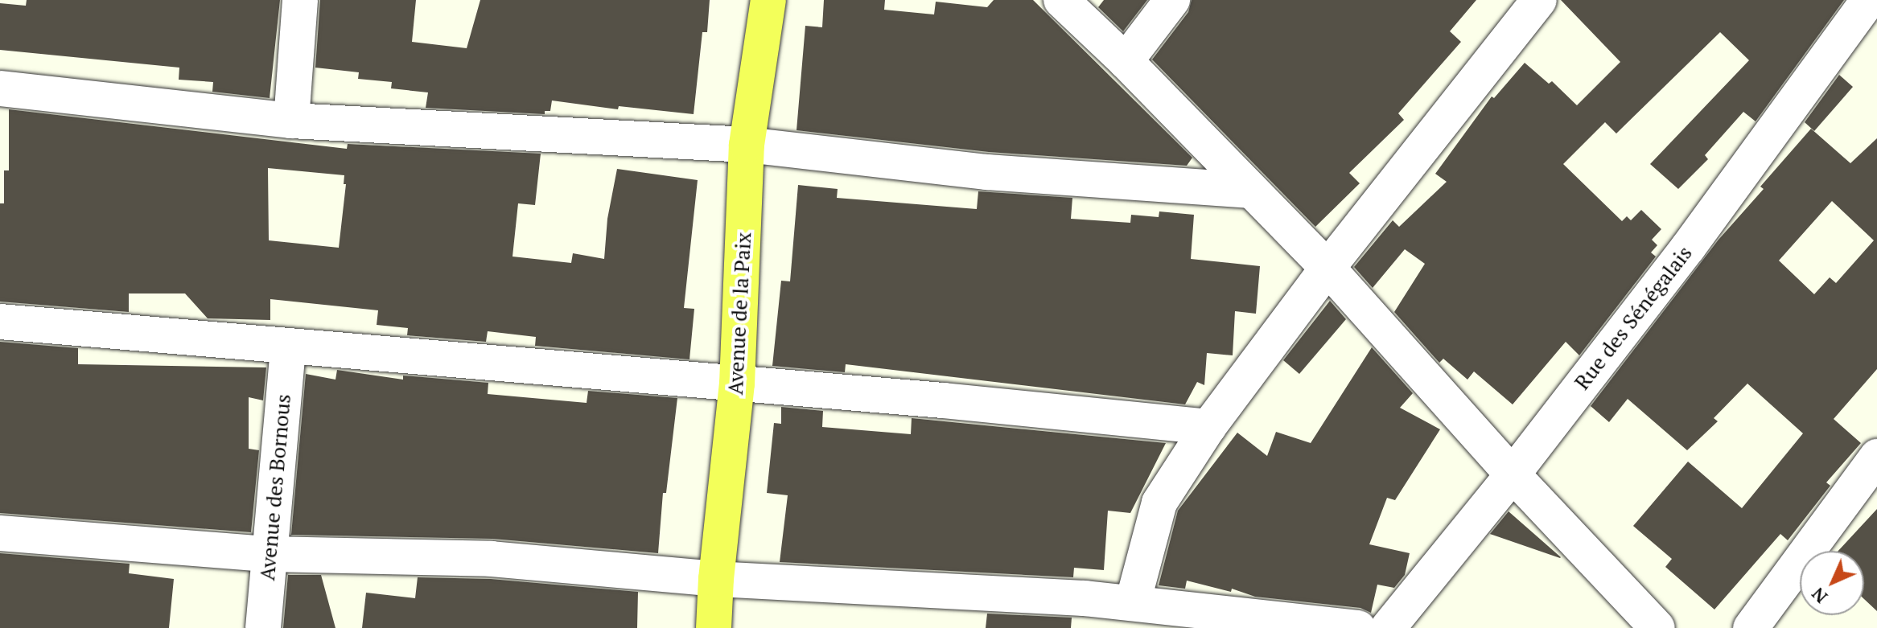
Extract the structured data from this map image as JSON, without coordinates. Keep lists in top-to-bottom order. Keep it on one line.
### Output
{"streets":{"main road":["Avenue de la Paix"],"street":["Rue des Sénégalais","Avenue des Bornous"]},"north":"bottom left"}
